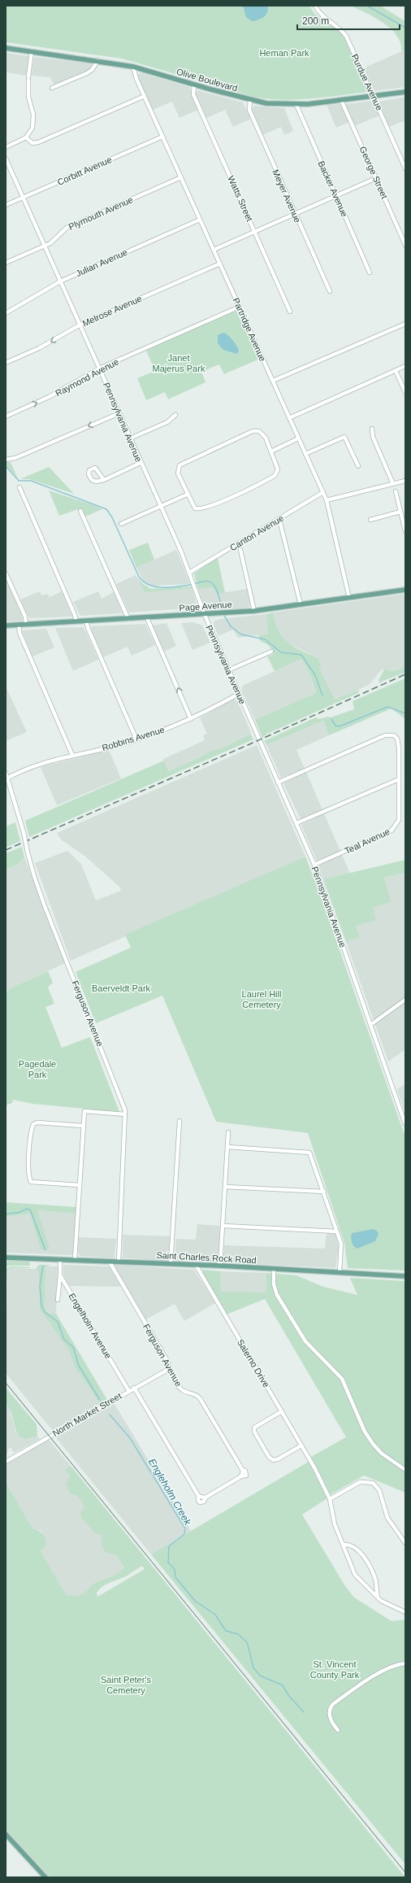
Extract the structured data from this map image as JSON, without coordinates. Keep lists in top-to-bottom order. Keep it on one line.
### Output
{"streets":{"main road":["Olive Boulevard","Page Avenue","Saint Charles Rock Road"],"street":["Purdue Avenue","Corbitt Avenue","George Street","Backer Avenue","Meyer Avenue","Watts Street","Plymouth Avenue","Julian Avenue","Melrose Avenue","Partridge Avenue","Raymond Avenue","Pennsylvania Avenue","Canton Avenue","Robbins Avenue","Teal Avenue","Ferguson Avenue","Engelholm Avenue","Salerno Drive","North Market Street"]},"crossings":[["Olive Boulevard","Purdue Avenue"],["Olive Boulevard","George Street"],["Olive Boulevard","Backer Avenue"],["Olive Boulevard","Meyer Avenue"],["Olive Boulevard","Watts Street"],["Olive Boulevard","Partridge Avenue"],["Corbitt Avenue","Partridge Avenue"],["Corbitt Avenue","Pennsylvania Avenue"],["Plymouth Avenue","Partridge Avenue"],["Plymouth Avenue","Pennsylvania Avenue"],["Julian Avenue","Partridge Avenue"],["Julian Avenue","Pennsylvania Avenue"],["Melrose Avenue","Partridge Avenue"],["Melrose Avenue","Pennsylvania Avenue"],["Partridge Avenue","Raymond Avenue"],["Partridge Avenue","Canton Avenue"],["Partridge Avenue","Page Avenue"],["Raymond Avenue","Pennsylvania Avenue"],["Pennsylvania Avenue","Canton Avenue"],["Pennsylvania Avenue","Page Avenue"],["Pennsylvania Avenue","Robbins Avenue"],["Pennsylvania Avenue","Teal Avenue"],["Robbins Avenue","Ferguson Avenue"],["Ferguson Avenue","Saint Charles Rock Road"],["Ferguson Avenue","North Market Street"],["Saint Charles Rock Road","Salerno Drive"],["Engelholm Avenue","North Market Street"]],"one_way":["Melrose Avenue","Raymond Avenue"],"water":["Engleholm Creek"],"parks":["Heman Park","Janet Majerus Park","Baerveldt Park","Laurel Hill Cemetery","Pagedale Park","St. Vincent County Park","Saint Peter's Cemetery"],"scale_bar":"200 m"}
